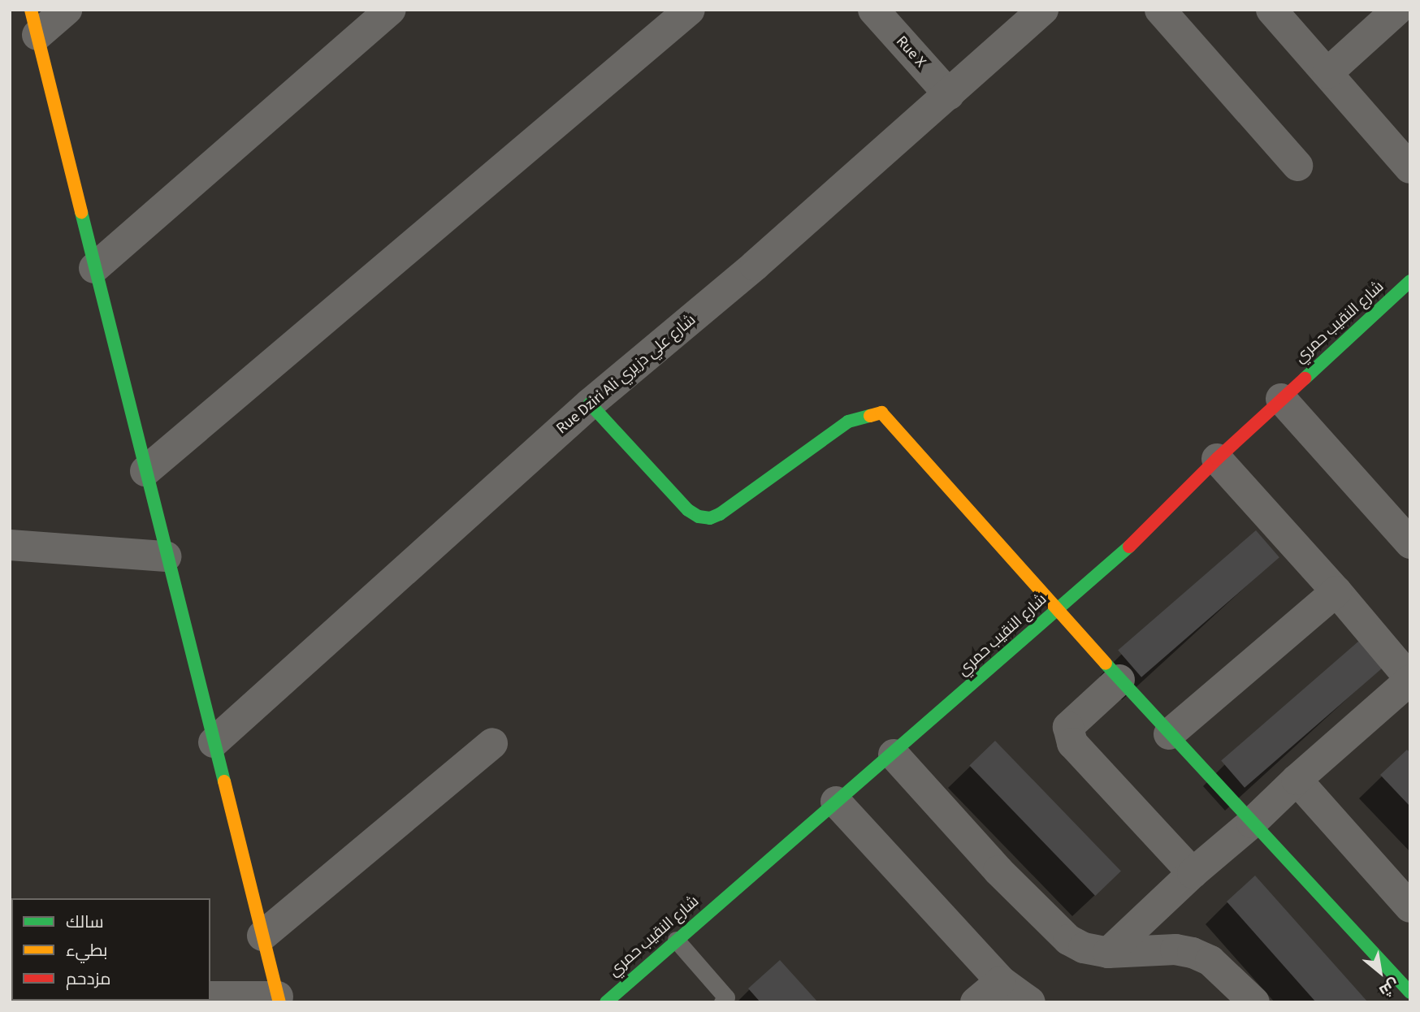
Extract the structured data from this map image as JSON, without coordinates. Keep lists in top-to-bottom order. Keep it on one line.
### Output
{"streets":{"street":["Rue X","شارع النقيب حمري","Rue Dziri Ali شارع علي دزيري"]},"crossings":[["Rue X","Rue Dziri Ali شارع علي دزيري"]],"legend":["سالك","بطيء","مزدحم"],"north":"bottom right"}
